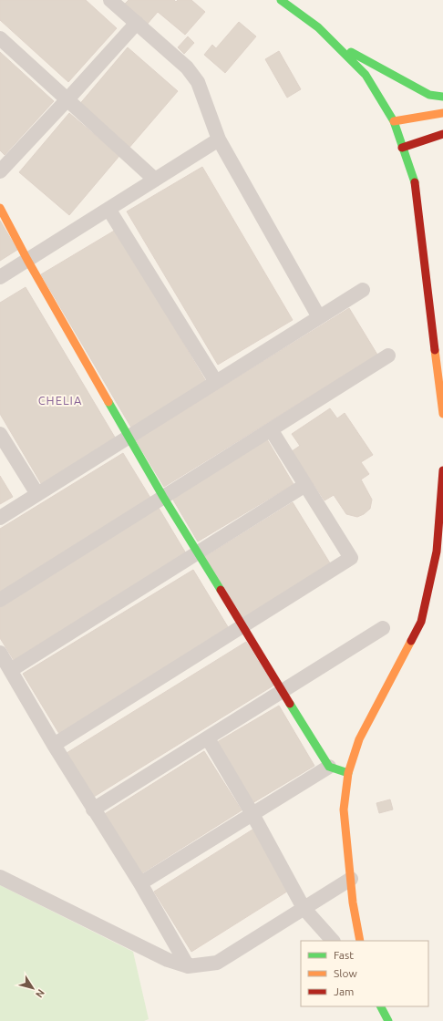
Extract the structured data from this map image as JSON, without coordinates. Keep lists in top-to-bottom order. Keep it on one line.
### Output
{"districts":["CHELIA"],"legend":["Fast","Slow","Jam"],"north":"bottom right"}
